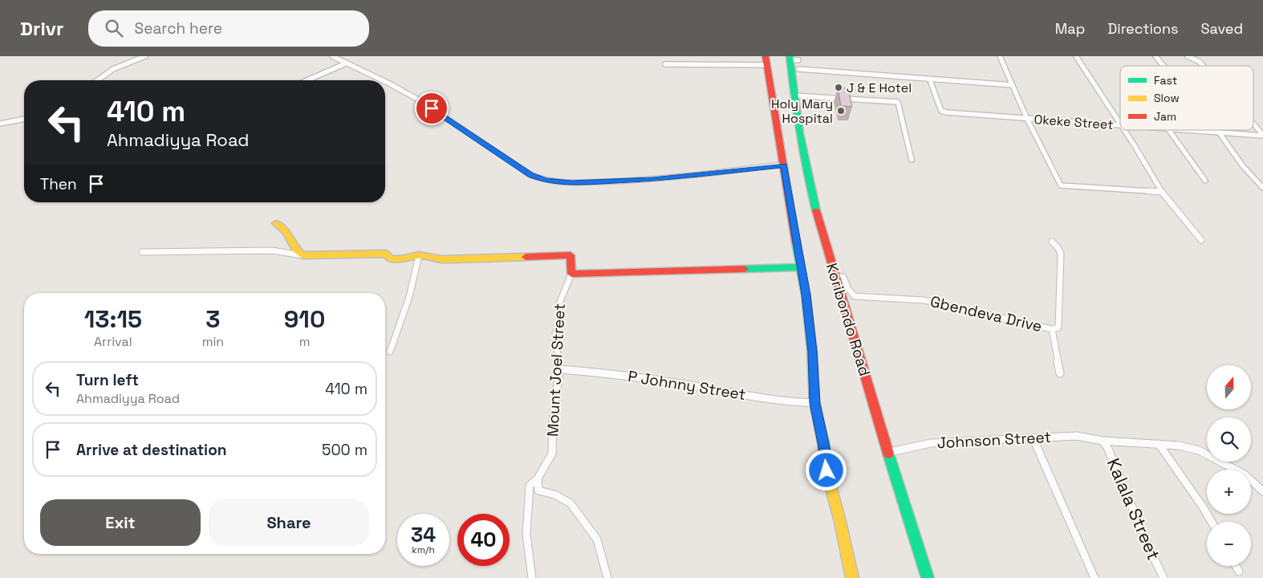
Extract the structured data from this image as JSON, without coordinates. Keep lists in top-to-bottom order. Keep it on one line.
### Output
{"streets":{"main road":["Koribondo Road"],"street":["Okeke Street","Gbendeva Drive","Mount Joel Street","P Johnny Street","Johnson Street","Kalala Street"]},"crossings":[["Gbendeva Drive","Koribondo Road"],["Koribondo Road","Johnson Street"],["Mount Joel Street","P Johnny Street"],["Johnson Street","Kalala Street"]],"places":["J & E Hotel","Holy Mary Hospital"],"legend":["Fast","Slow","Jam"],"north":"top","page":{"header":"Drivr","search":"Search here","nav":["Map","Directions","Saved"],"turn":["410 m","Ahmadiyya Road"],"then":"Then","eta":["13:15","Arrival","3","min","910","m"],"list":[{"name":"Turn left","note":"Ahmadiyya Road","value":"410 m"},{"name":"Arrive at destination","value":"500 m"}],"map_buttons":["+","−"],"buttons":["Exit","Share"],"speed":"34 km/h","limit":"40"}}
